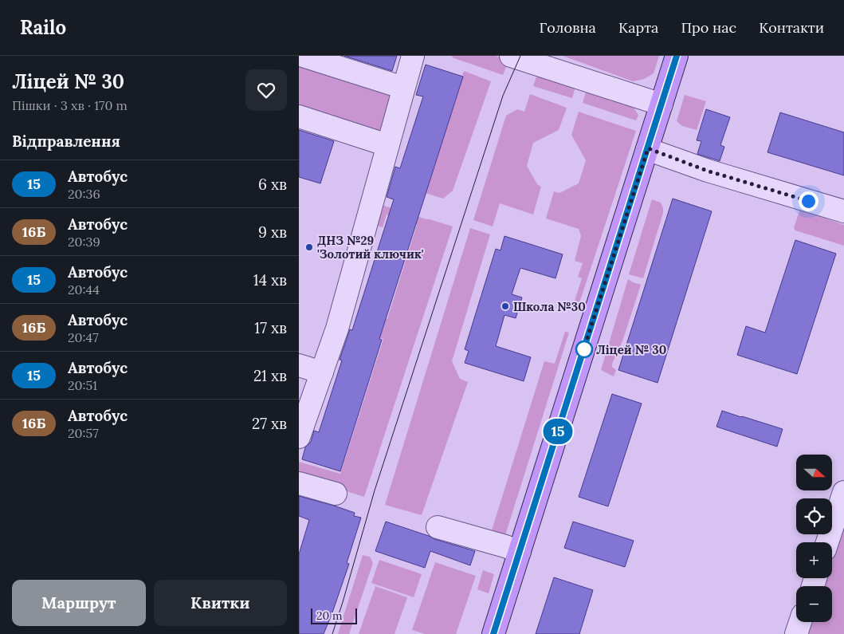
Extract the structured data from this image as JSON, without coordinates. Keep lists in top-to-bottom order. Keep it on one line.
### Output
{"places":["ДНЗ №29 'Золотий ключик'","Школа №30","Ліцей № 30"],"lines":["bus line 15"],"scale_bar":"20 m","north":"right","page":{"header":"Railo","nav":["Головна","Карта","Про нас","Контакти"],"heading":[["Ліцей № 30","Пішки · 3 хв · 170 m"],"Відправлення"],"on_map":"15","list":[{"mark":"15","name":"Автобус","note":"20:36","value":"6 хв"},{"mark":"16Б","name":"Автобус","note":"20:39","value":"9 хв"},{"mark":"15","name":"Автобус","note":"20:44","value":"14 хв"},{"mark":"16Б","name":"Автобус","note":"20:47","value":"17 хв"},{"mark":"15","name":"Автобус","note":"20:51","value":"21 хв"},{"mark":"16Б","name":"Автобус","note":"20:57","value":"27 хв"}],"map_buttons":["+","−"],"buttons":["Маршрут","Квитки"],"scale":"20 m"}}
